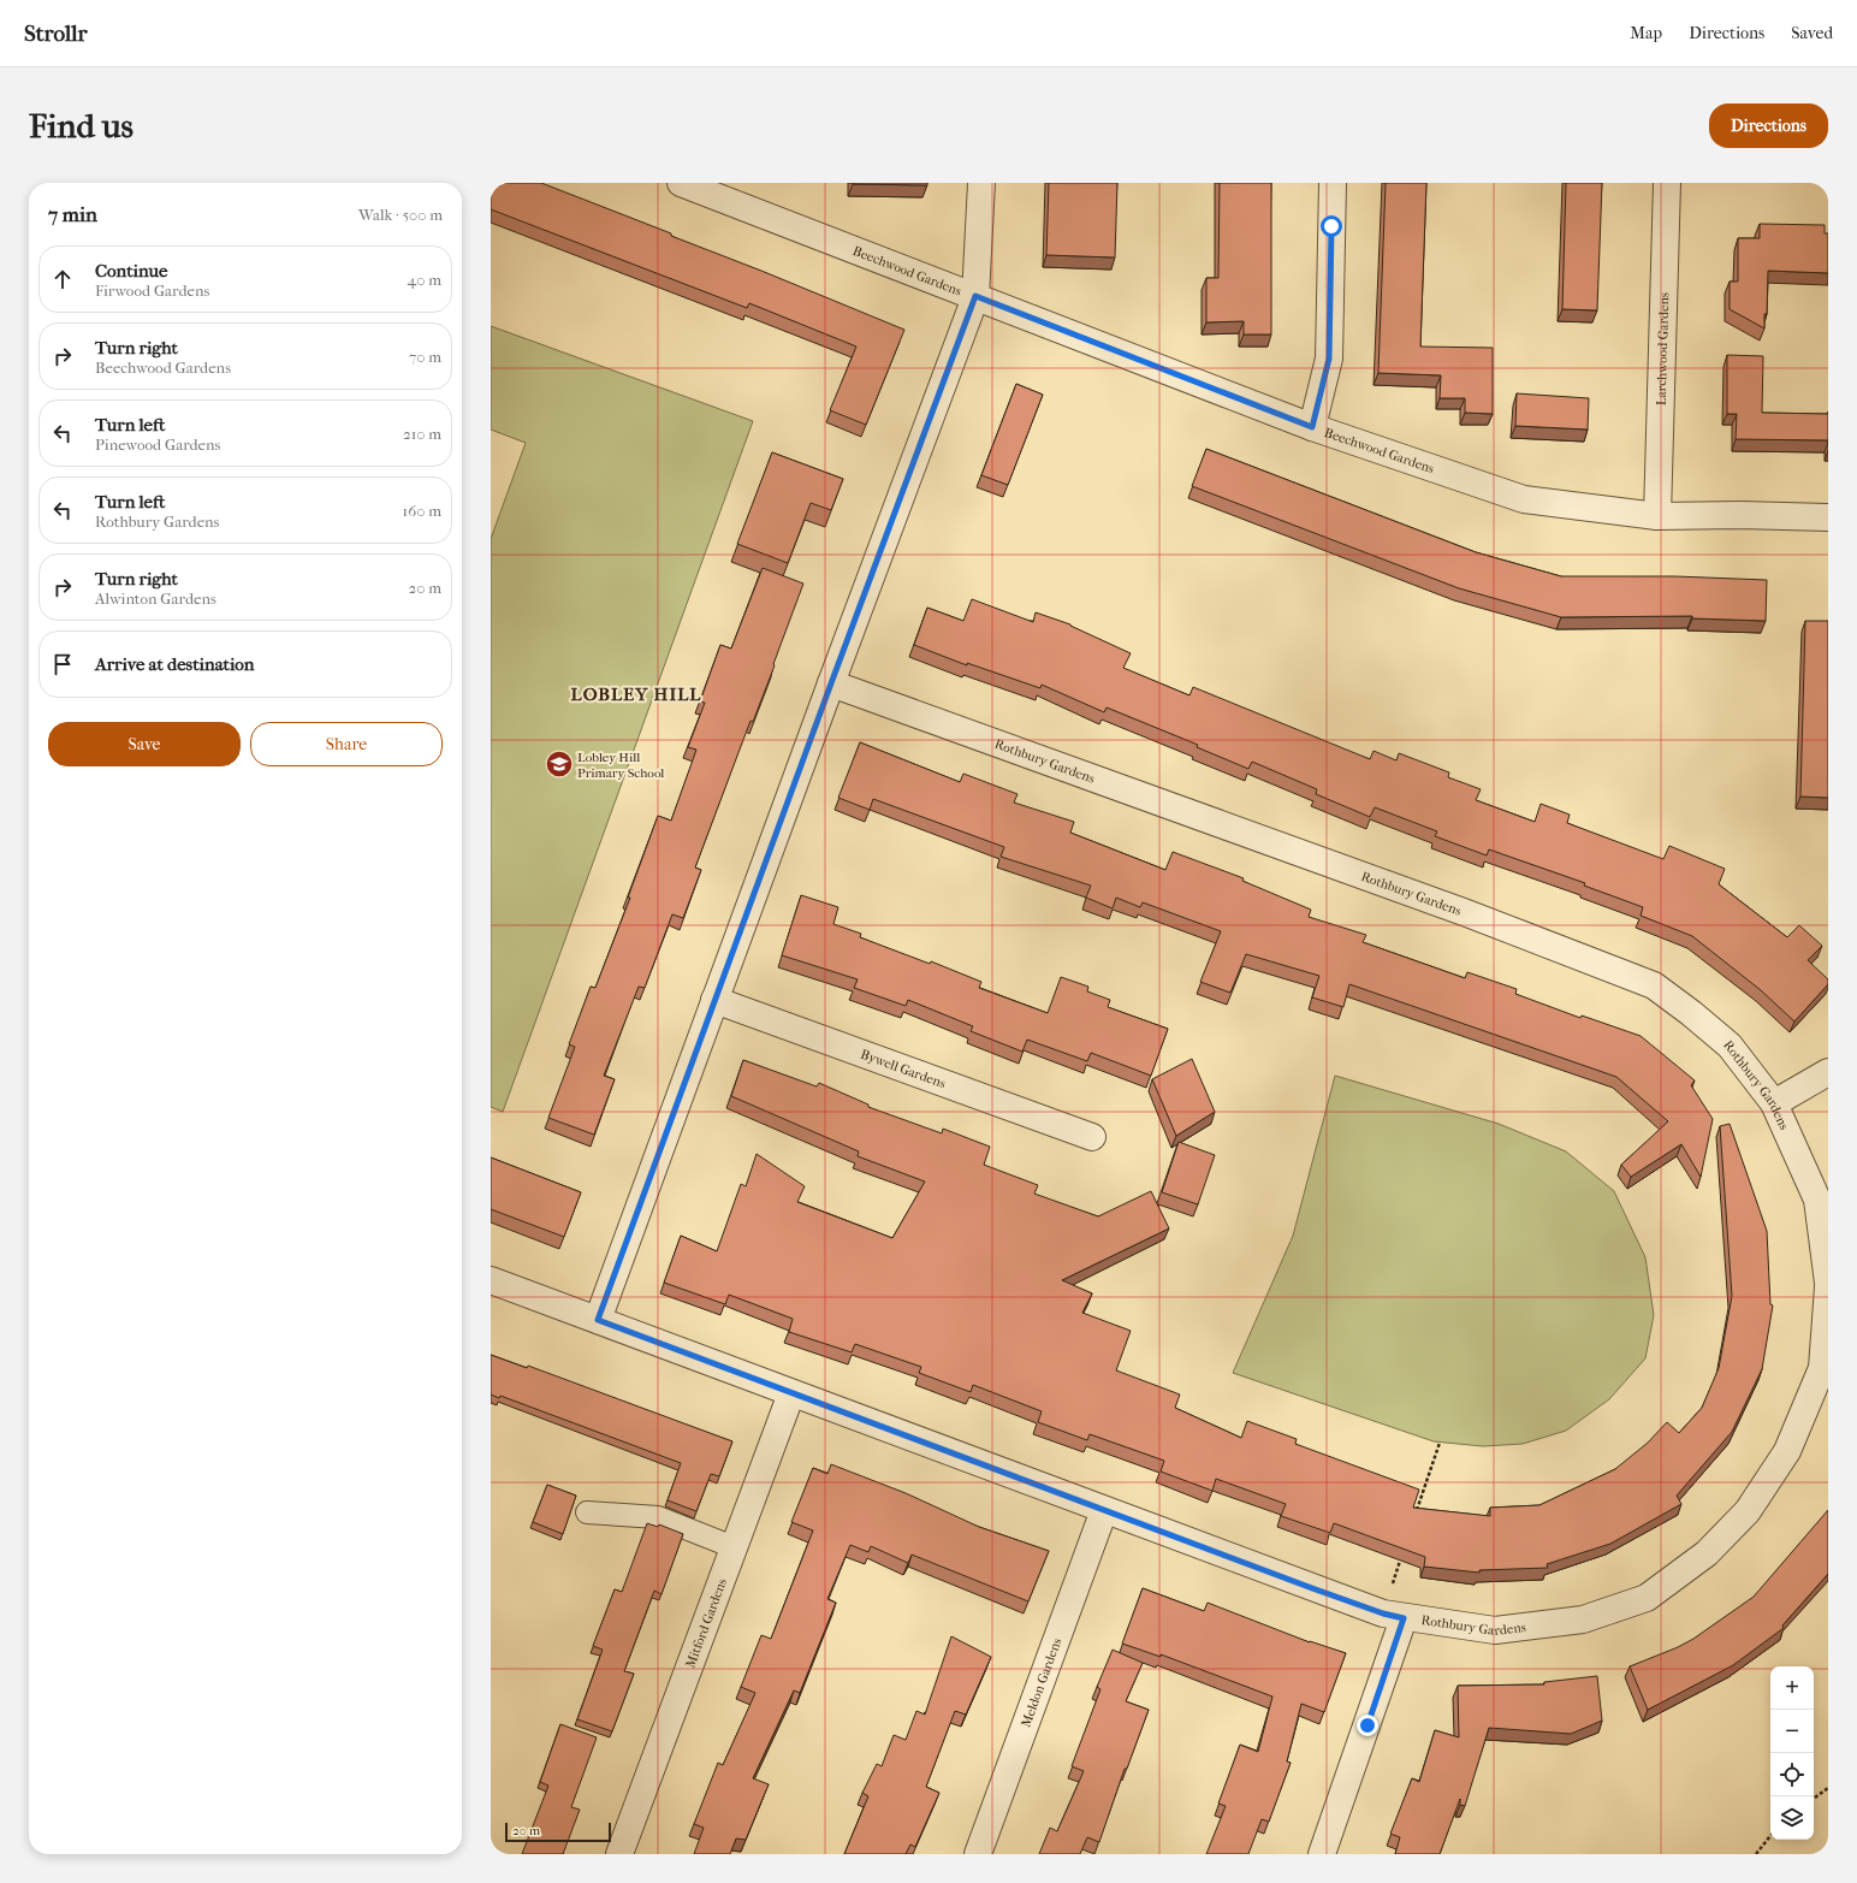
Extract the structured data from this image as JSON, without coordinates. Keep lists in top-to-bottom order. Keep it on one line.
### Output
{"streets":{"street":["Beechwood Gardens","Larchwood Gardens","Rothbury Gardens","Bywell Gardens","Mitford Gardens","Meldon Gardens"]},"crossings":[["Beechwood Gardens","Larchwood Gardens"],["Rothbury Gardens","Mitford Gardens"],["Rothbury Gardens","Meldon Gardens"]],"districts":["LOBLEY HILL"],"places":{"school or university":["Lobley Hill Primary School"]},"scale_bar":"20 m","page":{"header":"Strollr","nav":["Map","Directions","Saved"],"buttons":["Directions",["Save","Share"]],"title":"Find us","heading":["7 min","Walk · 500 m"],"list":[["Continue","Firwood Gardens","40 m"],["Turn right","Beechwood Gardens","70 m"],["Turn left","Pinewood Gardens","210 m"],["Turn left","Rothbury Gardens","160 m"],["Turn right","Alwinton Gardens","20 m"],"Arrive at destination"],"map_buttons":["+","−"],"scale":"20 m"}}
